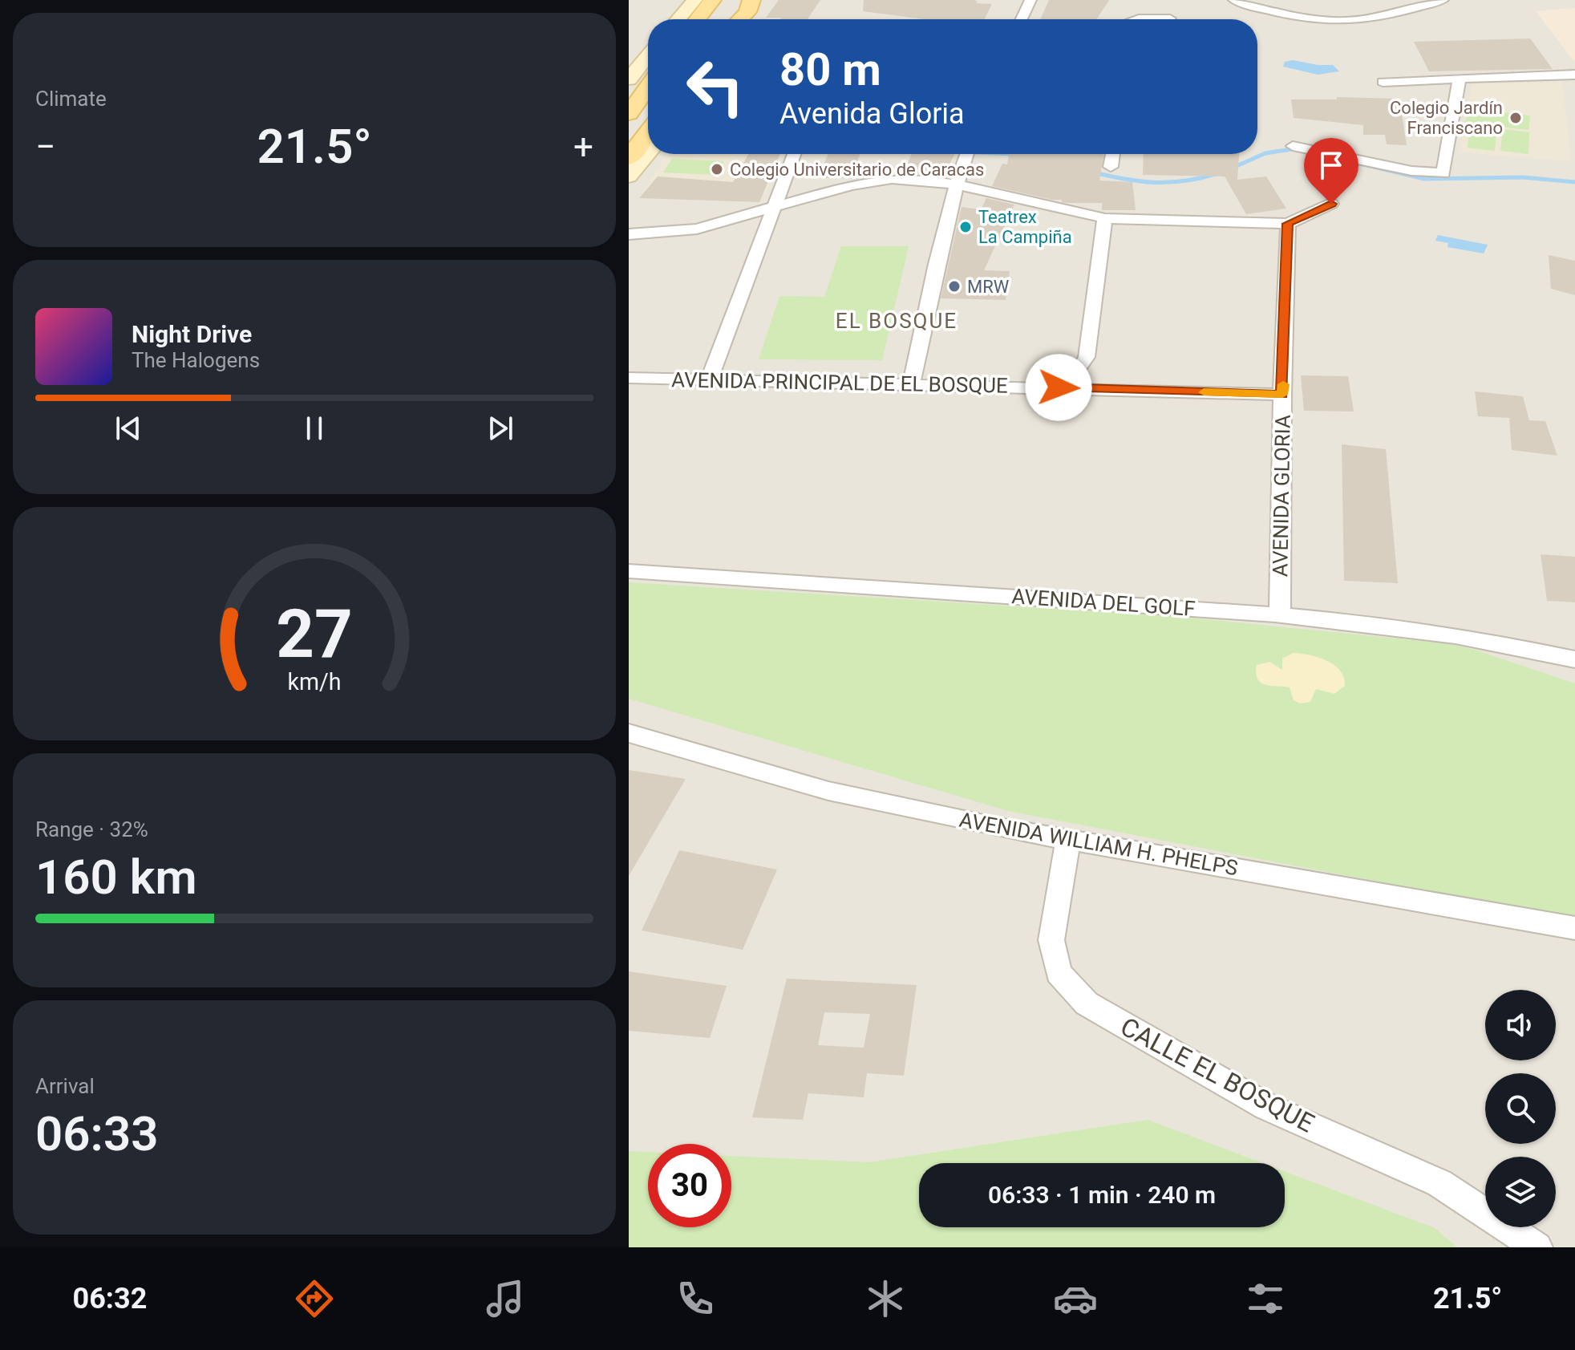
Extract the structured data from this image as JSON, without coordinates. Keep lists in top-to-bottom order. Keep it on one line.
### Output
{"streets":{"street":["AVENIDA PRINCIPAL DE EL BOSQUE","AVENIDA GLORIA","AVENIDA DEL GOLF","AVENIDA WILLIAM H. PHELPS","CALLE EL BOSQUE"]},"crossings":[["AVENIDA PRINCIPAL DE EL BOSQUE","AVENIDA GLORIA"],["AVENIDA GLORIA","AVENIDA DEL GOLF"],["AVENIDA WILLIAM H. PHELPS","CALLE EL BOSQUE"]],"districts":["EL BOSQUE"],"places":["Colegio Jardín Franciscano","Colegio Universitario de Caracas","Teatrex La Campiña","MRW"],"page":{"tile":["Climate",["Range · 32%","160 km"],["Arrival","06:33"]],"turn":["80 m","Avenida Gloria"],"heat":["−","21.5°","+"],"song":["Night Drive","The Halogens"],"limit":"30","trip":"06:33 · 1 min · 240 m","tabs":["06:32","21.5°"],"gauge":["27","km/h"]}}
